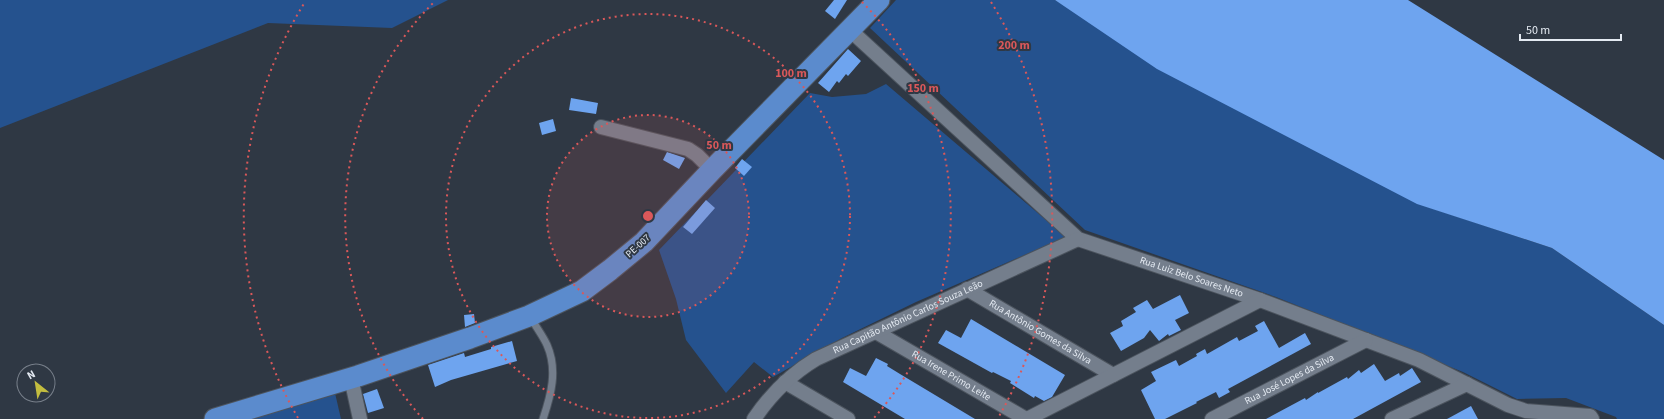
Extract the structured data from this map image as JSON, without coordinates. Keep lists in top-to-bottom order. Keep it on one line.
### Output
{"streets":{"main road":["PE-007"],"street":["Rua Luiz Belo Soares Neto","Rua Capitão Antônio Carlos Souza Leão","Rua Antônio Gomes da Silva","Rua Irene Primo Leite","Rua José Lopes da Silva"]},"crossings":[["PE-007","Rua Luiz Belo Soares Neto"],["Rua Luiz Belo Soares Neto","Rua Capitão Antônio Carlos Souza Leão"],["Rua Luiz Belo Soares Neto","Rua José Lopes da Silva"],["Rua Capitão Antônio Carlos Souza Leão","Rua Antônio Gomes da Silva"],["Rua Capitão Antônio Carlos Souza Leão","Rua Irene Primo Leite"]],"scale_bar":"50 m","north":"top left","rings":["200 m","100 m","150 m","50 m"]}
